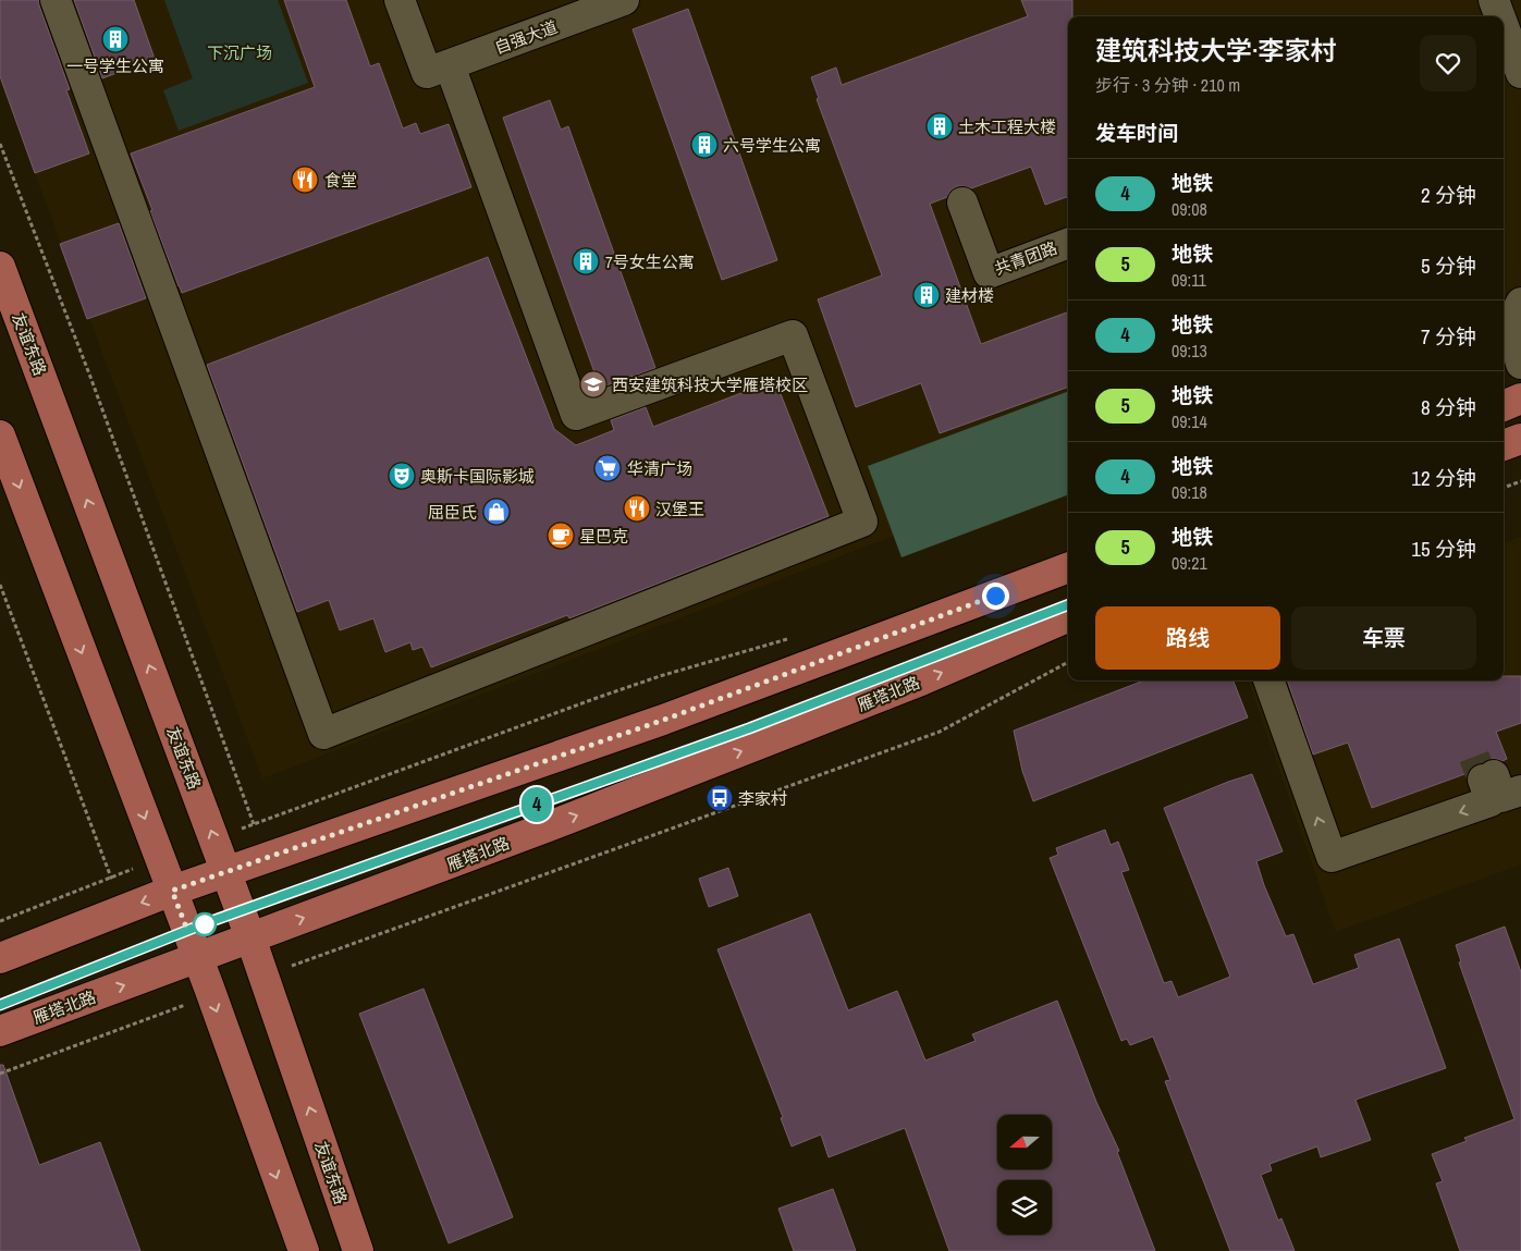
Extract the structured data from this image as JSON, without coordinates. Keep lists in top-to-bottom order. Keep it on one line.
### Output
{"streets":{"main road":["友谊东路","雁塔北路"],"street":["自强大道","共青团路"]},"crossings":[["友谊东路","雁塔北路"]],"parks":["下沉广场"],"places":{"building":["一号学生公寓","土木工程大楼","六号学生公寓","7号女生公寓","建材楼"],"restaurant":["食堂","汉堡王"],"school or university":["西安建筑科技大学雁塔校区"],"supermarket":["华清广场"],"theatre":["奥斯卡国际影城"],"shop":["屈臣氏"],"cafe":["星巴克"],"bus stop":["李家村"]},"lines":["metro line 4"],"north":"left","page":{"on_map":"4","heading":[["建筑科技大学·李家村","步行 · 3 分钟 · 210 m"],"发车时间"],"list":[{"mark":"4","name":"地铁","note":"09:08","value":"2 分钟"},{"mark":"5","name":"地铁","note":"09:11","value":"5 分钟"},{"mark":"4","name":"地铁","note":"09:13","value":"7 分钟"},{"mark":"5","name":"地铁","note":"09:14","value":"8 分钟"},{"mark":"4","name":"地铁","note":"09:18","value":"12 分钟"},{"mark":"5","name":"地铁","note":"09:21","value":"15 分钟"}],"buttons":["路线","车票"]}}
